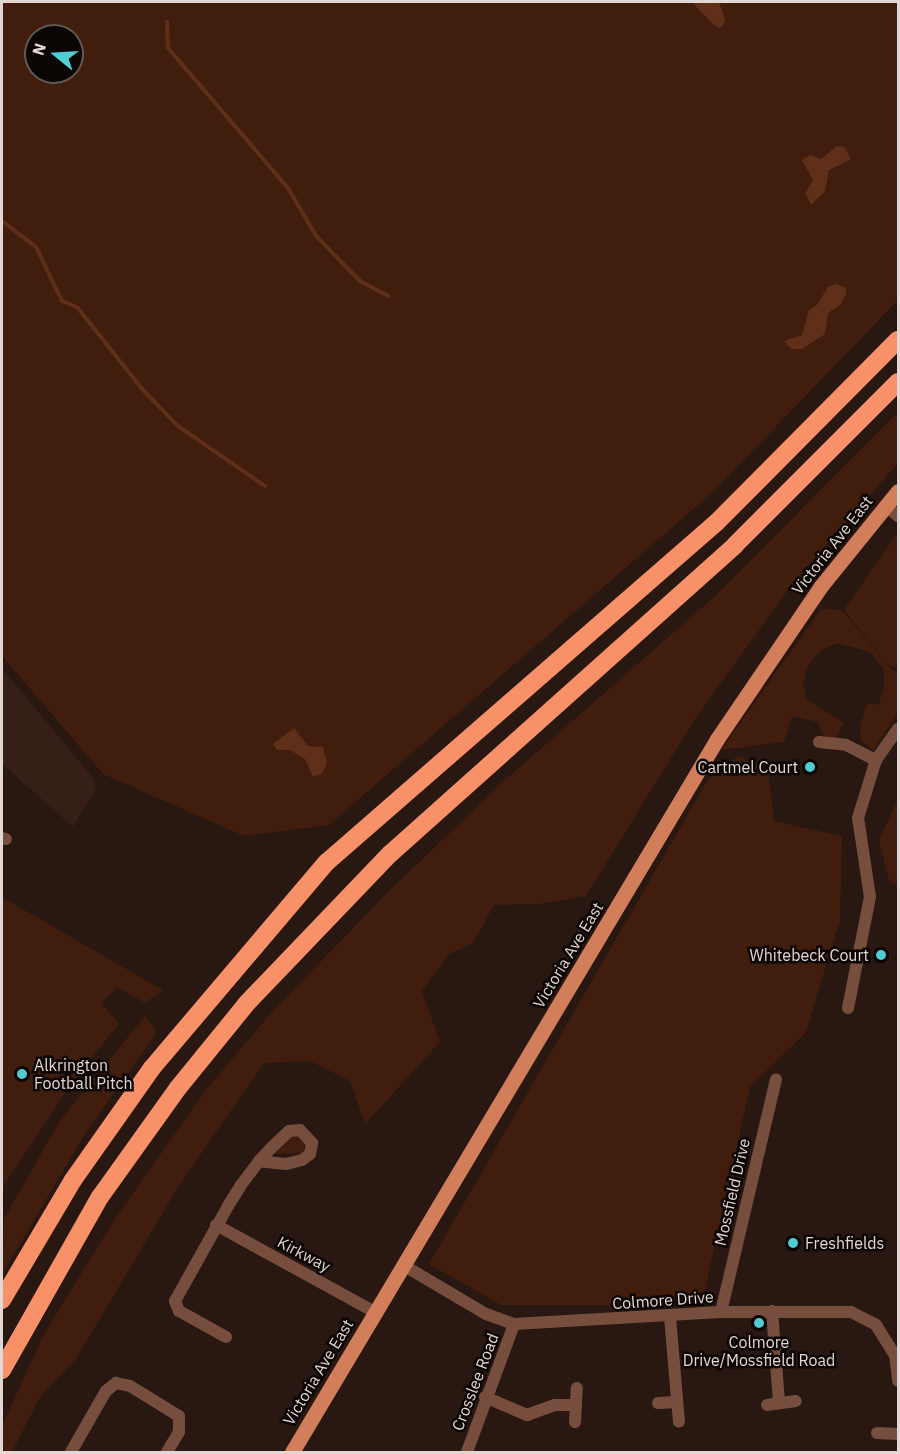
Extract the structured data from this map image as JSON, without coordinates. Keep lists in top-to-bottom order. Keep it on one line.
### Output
{"streets":{"main road":["Victoria Ave East"],"street":["Mossfield Drive","Kirkway","Colmore Drive","Crosslee Road"]},"crossings":[["Victoria Ave East","Kirkway"],["Victoria Ave East","Colmore Drive"],["Mossfield Drive","Colmore Drive"],["Colmore Drive","Crosslee Road"]],"places":["Cartmel Court","Whitebeck Court","Alkrington Football Pitch","Freshfields","Colmore Drive/Mossfield Road"],"north":"left"}
